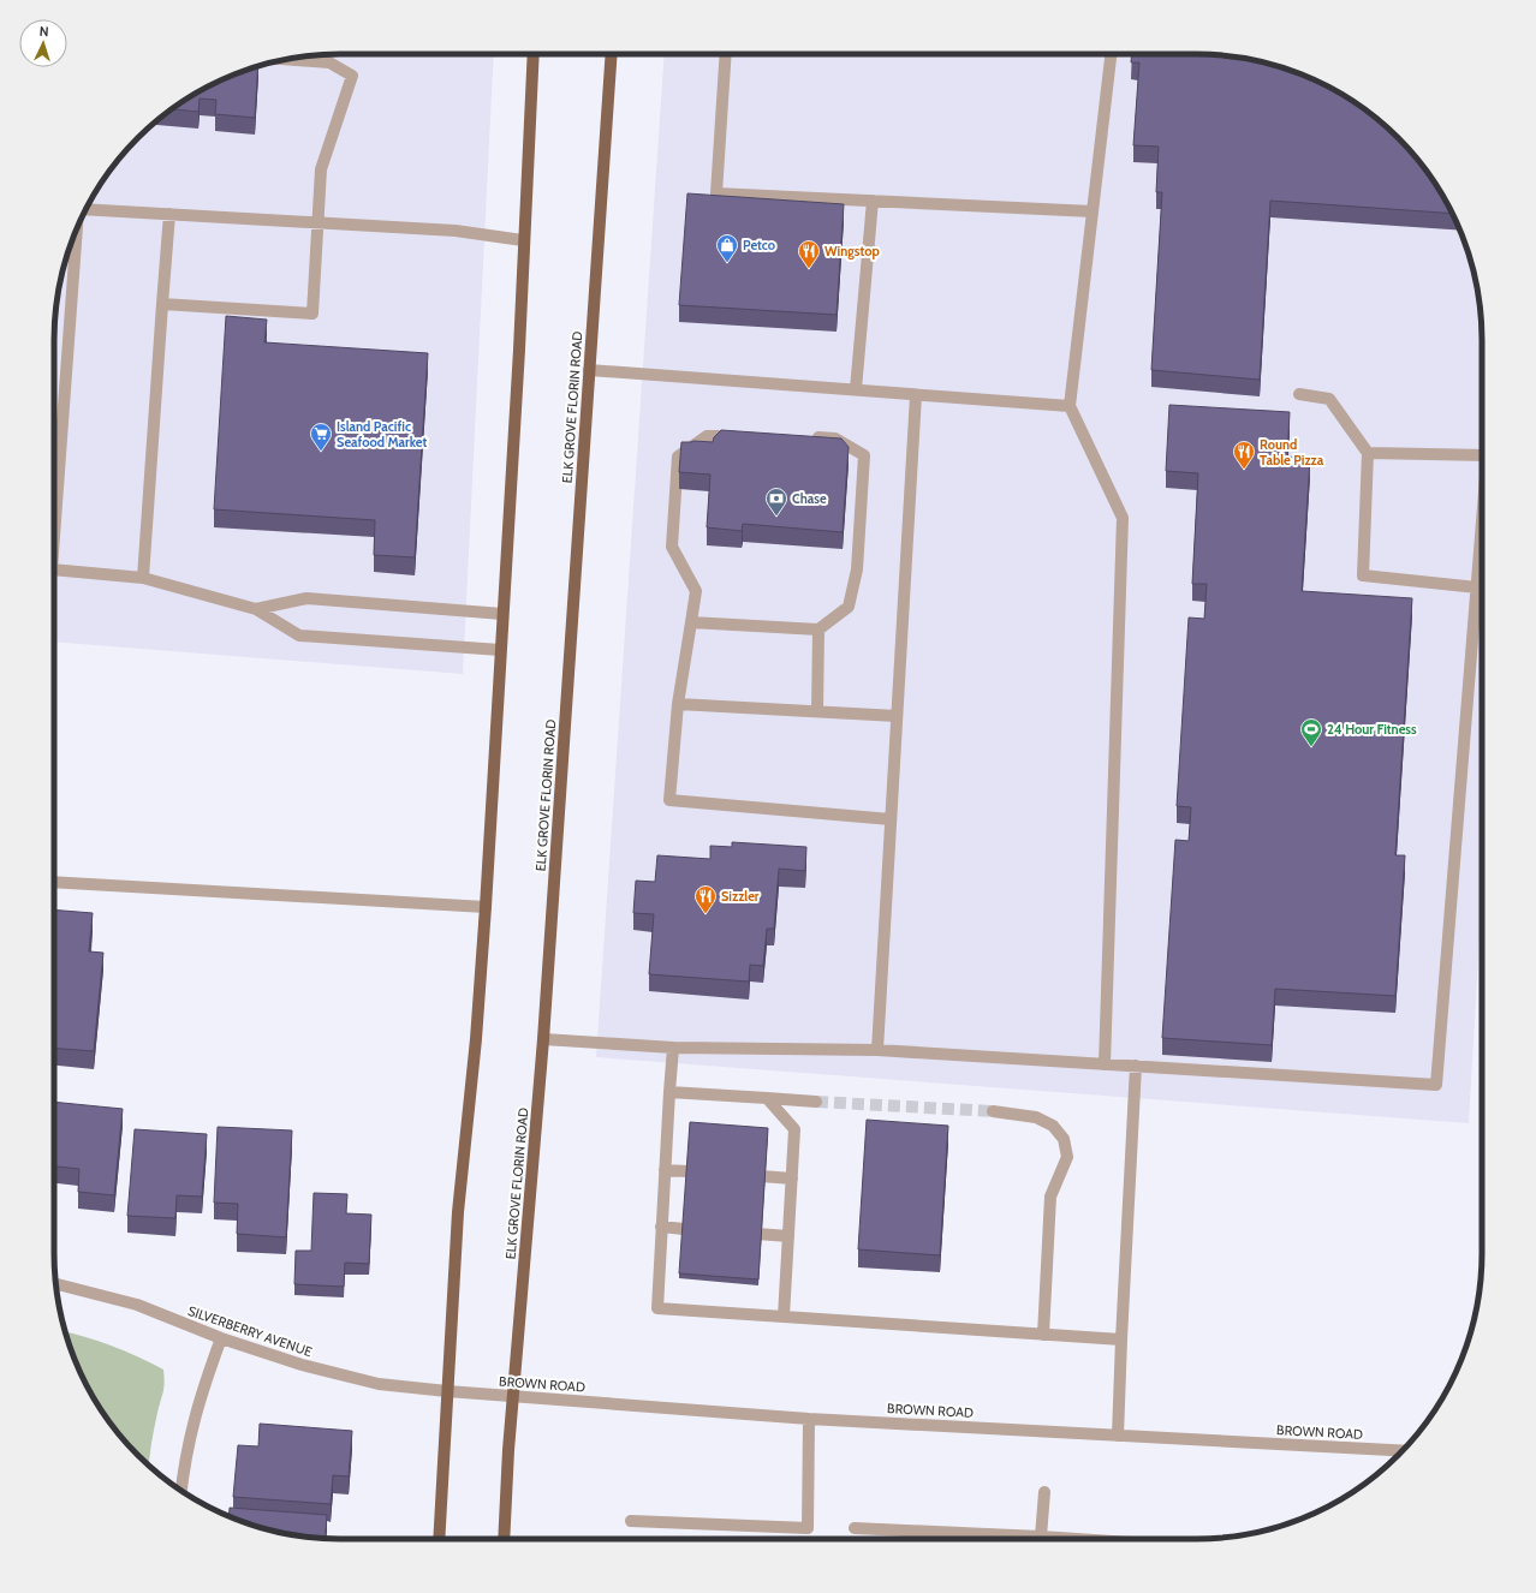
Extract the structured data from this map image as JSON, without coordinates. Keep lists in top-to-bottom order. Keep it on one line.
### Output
{"streets":{"main road":["ELK GROVE FLORIN ROAD"],"street":["SILVERBERRY AVENUE","BROWN ROAD"]},"crossings":[["ELK GROVE FLORIN ROAD","BROWN ROAD"],["SILVERBERRY AVENUE","BROWN ROAD"]],"places":{"shop":["Petco"],"restaurant":["Wingstop","Round Table Pizza","Sizzler"],"supermarket":["Island Pacific Seafood Market"],"bank":["Chase"],"sports":["24 Hour Fitness"]},"north":"top"}
